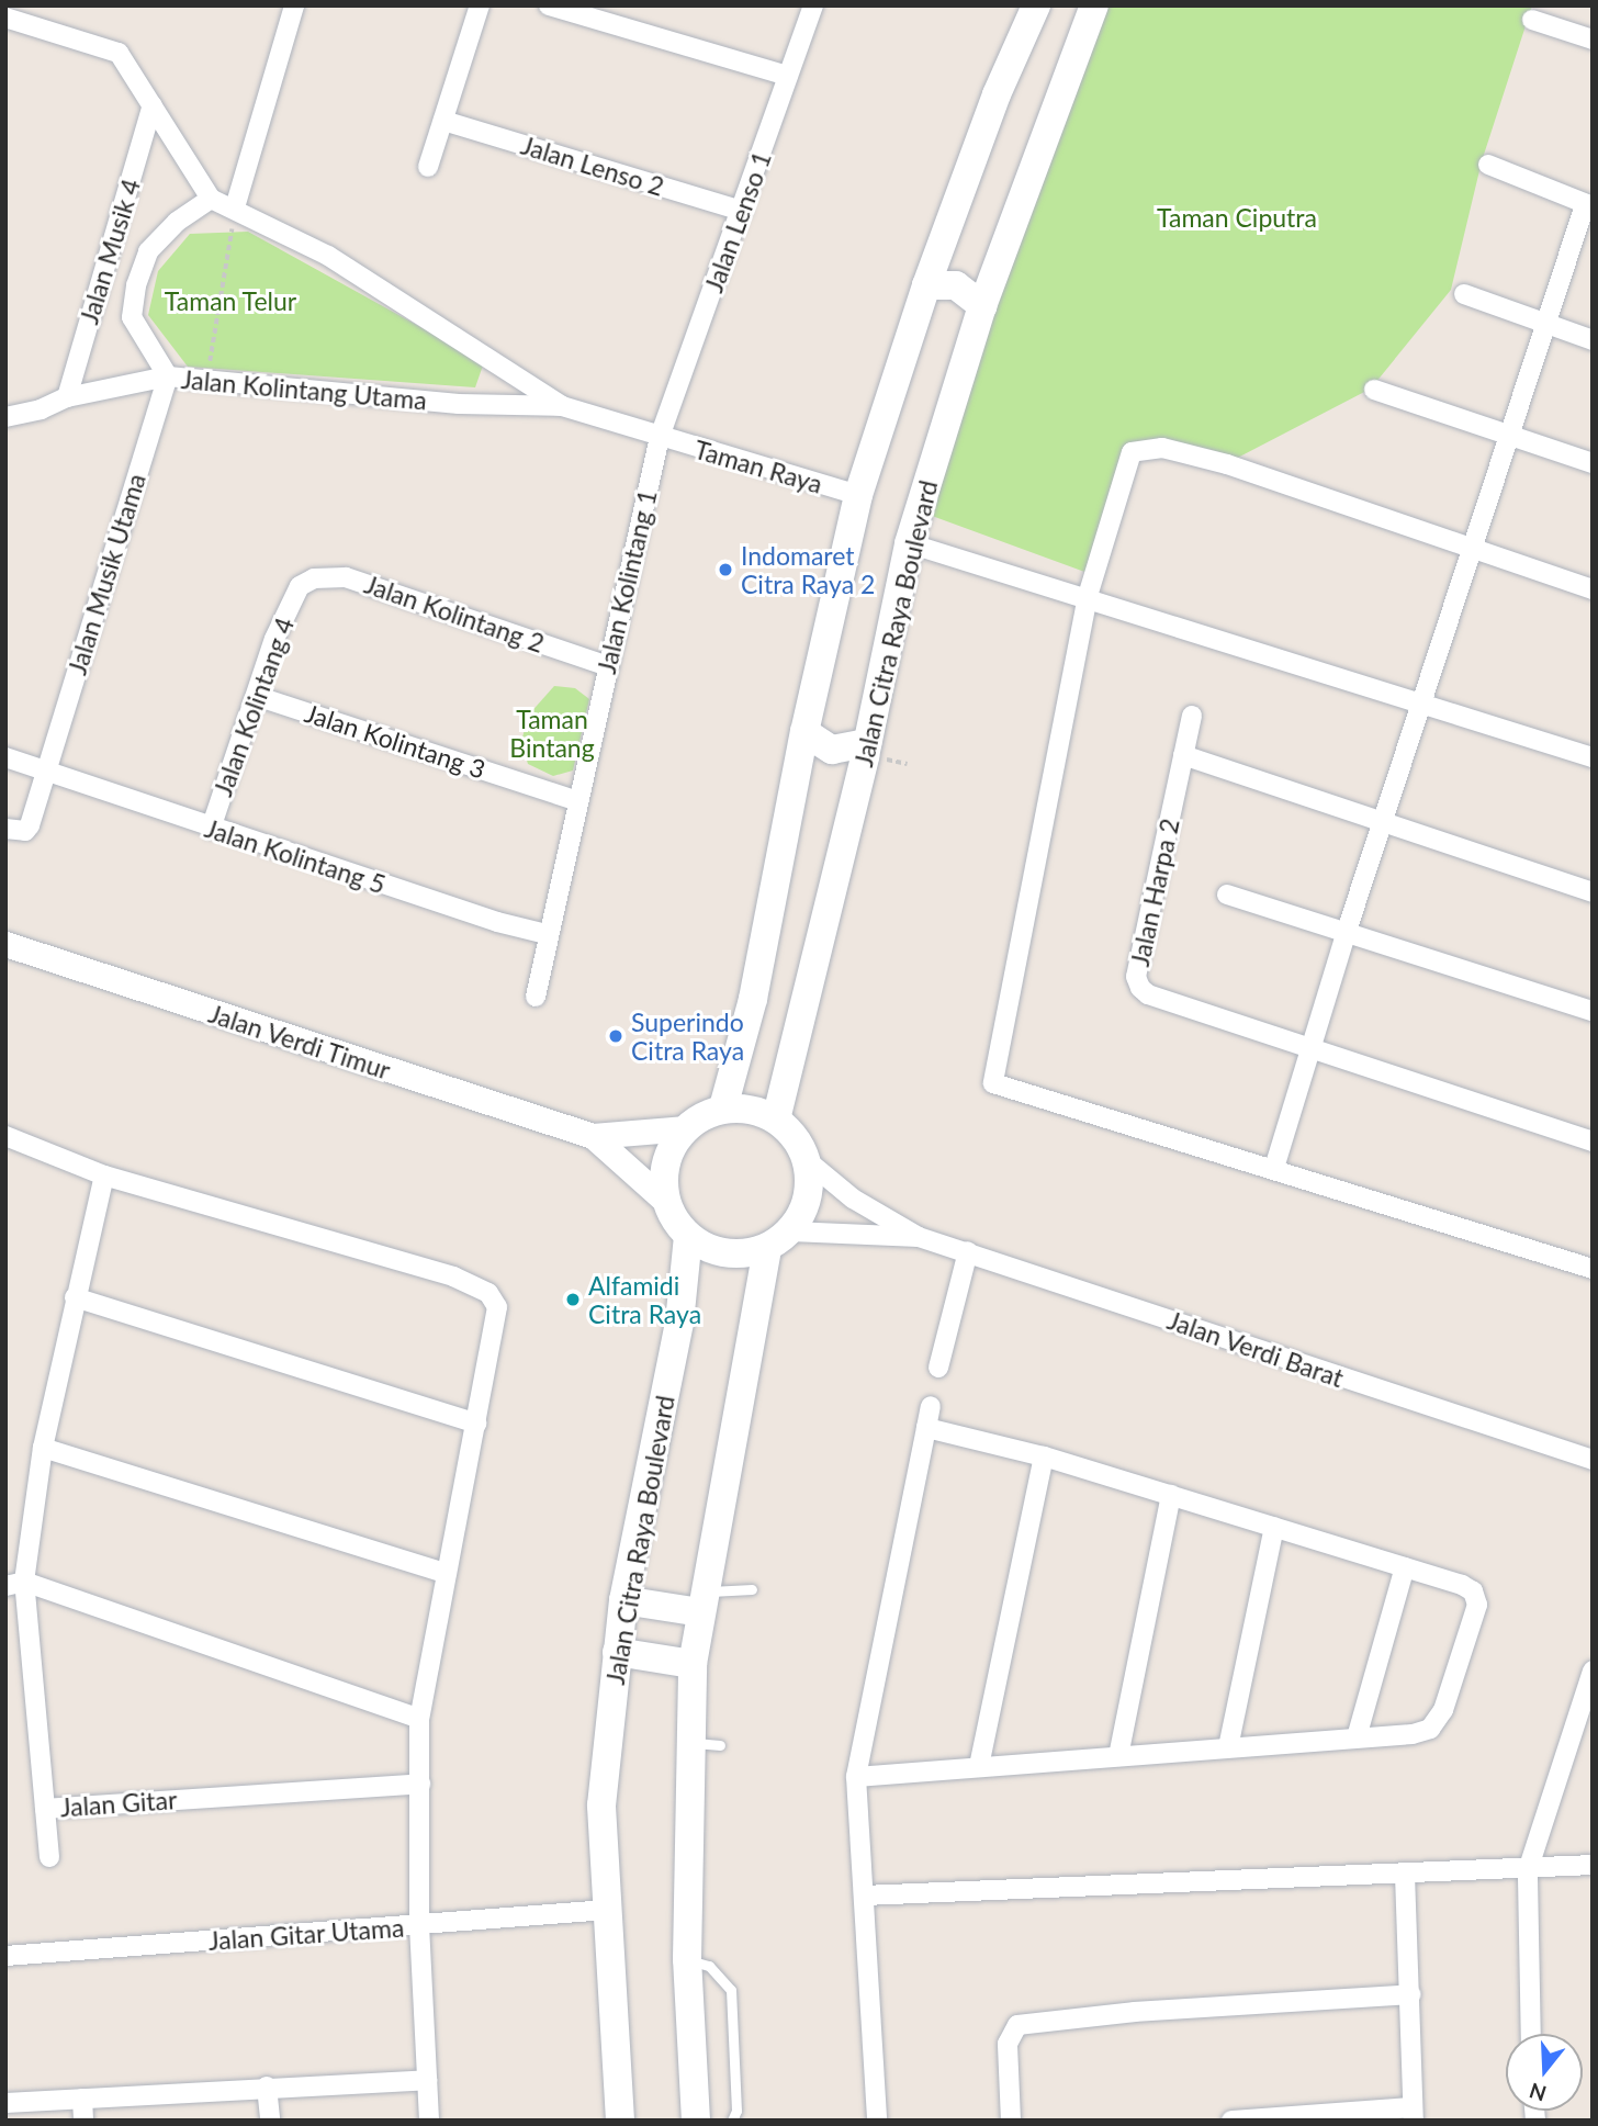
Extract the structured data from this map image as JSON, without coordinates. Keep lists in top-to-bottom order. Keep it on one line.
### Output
{"streets":{"main road":["Jalan Citra Raya Boulevard"],"street":["Jalan Lenso 2","Jalan Lenso 1","Jalan Musik 4","Jalan Kolintang Utama","Taman Raya","Jalan Musik Utama","Jalan Kolintang 1","Jalan Kolintang 2","Jalan Kolintang 4","Jalan Kolintang 3","Jalan Kolintang 5","Jalan Harpa 2","Jalan Verdi Timur","Jalan Verdi Barat","Jalan Gitar","Jalan Gitar Utama"]},"crossings":[["Jalan Lenso 2","Jalan Lenso 1"],["Jalan Lenso 1","Jalan Kolintang Utama"],["Jalan Lenso 1","Taman Raya"],["Jalan Lenso 1","Jalan Kolintang 1"],["Jalan Kolintang Utama","Taman Raya"],["Jalan Kolintang Utama","Jalan Musik Utama"],["Jalan Kolintang Utama","Jalan Kolintang 1"],["Taman Raya","Jalan Kolintang 1"],["Jalan Musik Utama","Jalan Kolintang 5"],["Jalan Kolintang 1","Jalan Kolintang 2"],["Jalan Kolintang 1","Jalan Kolintang 3"],["Jalan Kolintang 1","Jalan Kolintang 5"],["Jalan Kolintang 2","Jalan Kolintang 4"],["Jalan Citra Raya Boulevard","Jalan Verdi Timur"],["Jalan Citra Raya Boulevard","Jalan Verdi Barat"],["Jalan Citra Raya Boulevard","Jalan Gitar Utama"],["Jalan Kolintang 4","Jalan Kolintang 3"],["Jalan Kolintang 4","Jalan Kolintang 5"],["Jalan Verdi Timur","Jalan Verdi Barat"]],"parks":["Taman Ciputra","Taman Telur","Taman Bintang"],"places":["Indomaret Citra Raya 2","Superindo Citra Raya","Alfamidi Citra Raya"],"north":"bottom"}
